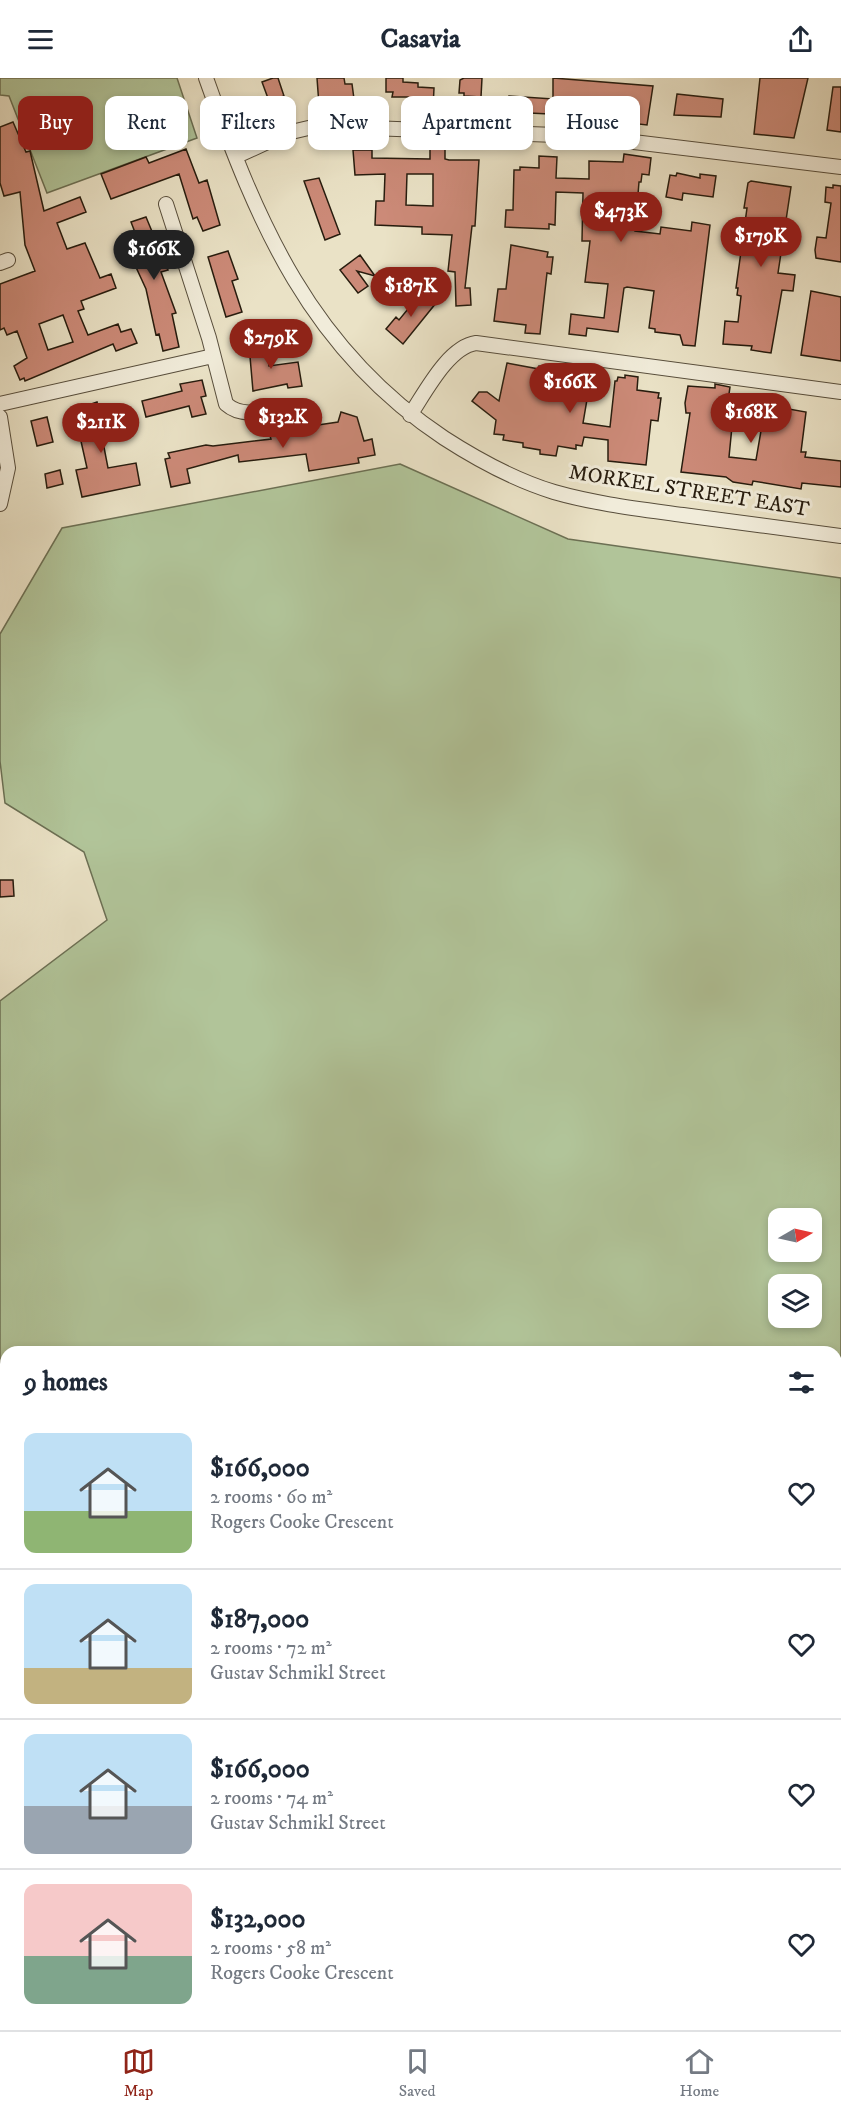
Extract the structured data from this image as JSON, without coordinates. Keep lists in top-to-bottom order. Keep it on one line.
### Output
{"streets":{"street":["MORKEL STREET EAST"]},"north":"right","page":{"header":"Casavia","chip":["Buy","Rent","Filters","New","Apartment","House"],"price":["$473K","$179K","$166K","$187K","$279K","$166K","$168K","$132K","$211K"],"heading":"9 homes","list":[{"name":"$166,000","note":"2 rooms · 60 m² · Rogers Cooke Crescent"},{"name":"$187,000","note":"2 rooms · 72 m² · Gustav Schmikl Street"},{"name":"$166,000","note":"2 rooms · 74 m² · Gustav Schmikl Street"},{"name":"$132,000","note":"2 rooms · 58 m² · Rogers Cooke Crescent"}],"tabs":["Map","Saved","Home"]}}
